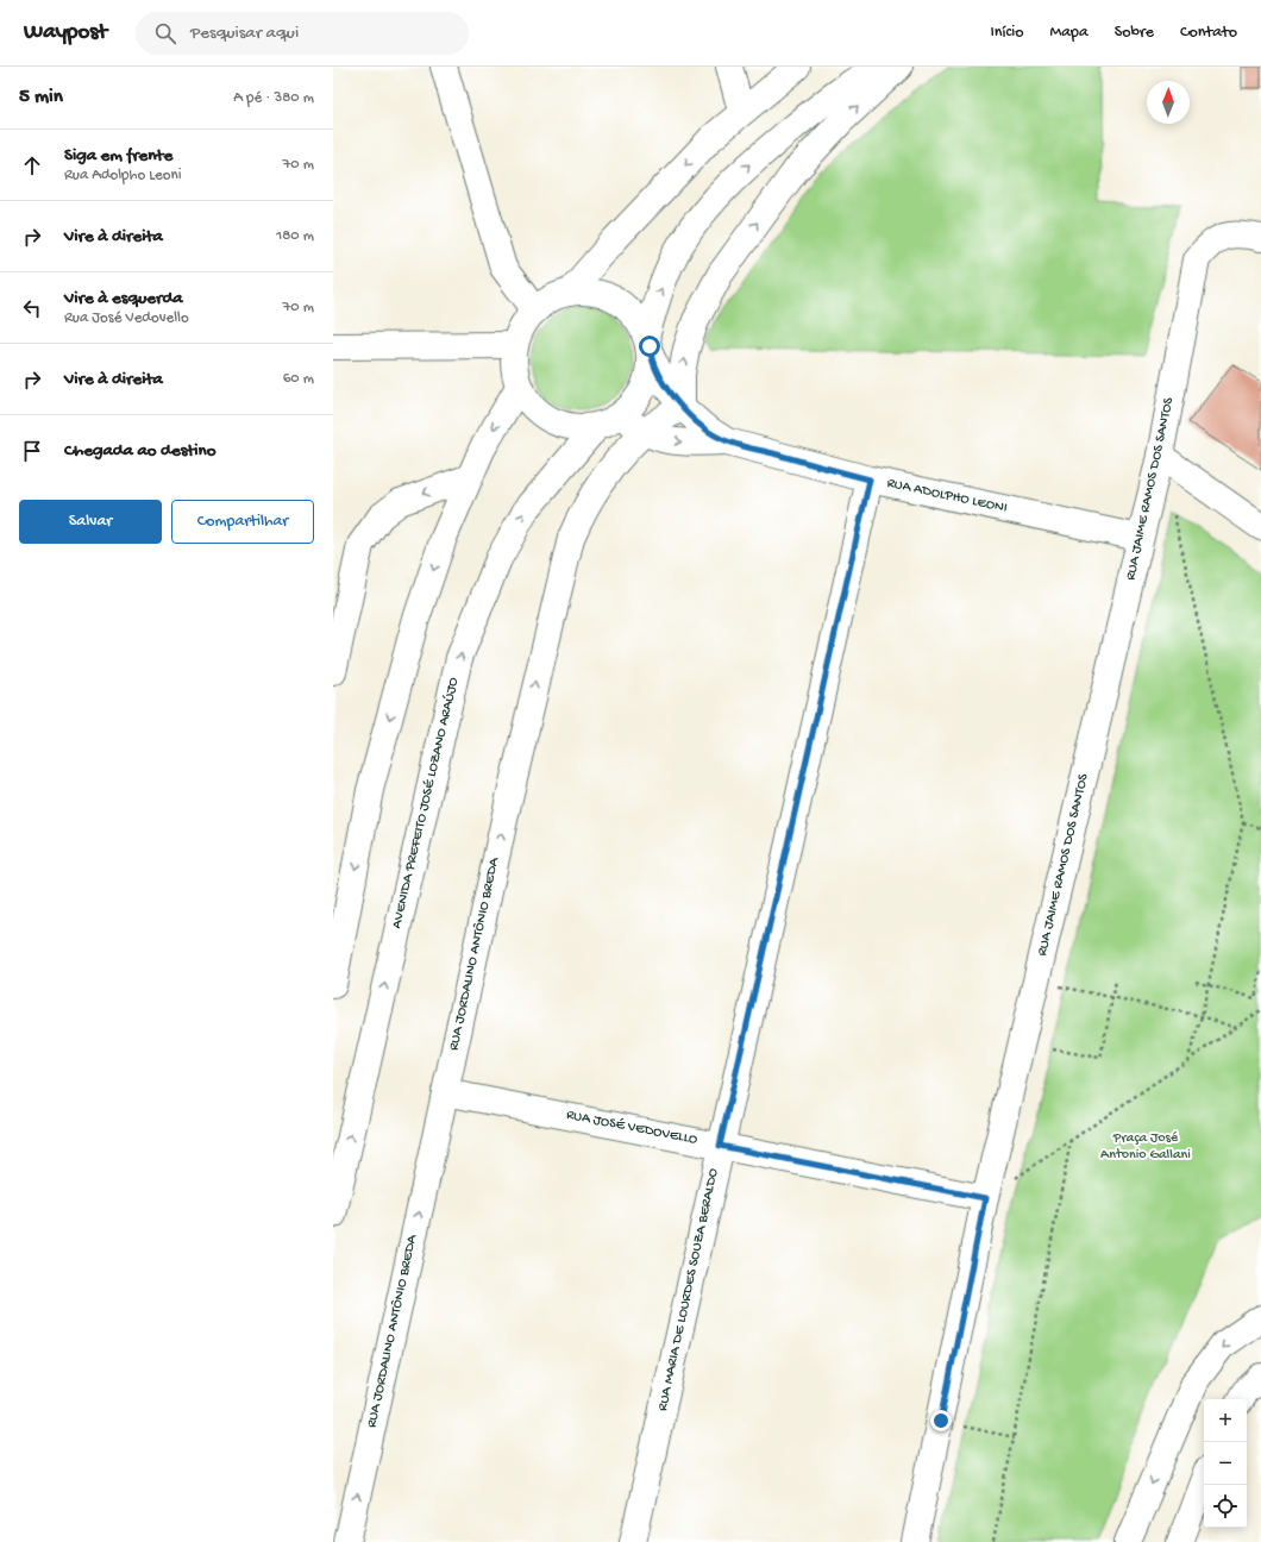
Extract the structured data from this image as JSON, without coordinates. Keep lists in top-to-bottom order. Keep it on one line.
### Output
{"streets":{"street":["RUA JAIME RAMOS DOS SANTOS","RUA ADOLPHO LEONI","AVENIDA PREFEITO JOSÉ LOZANO ARAÚJO","RUA JORDALINO ANTÔNIO BREDA","RUA JOSÉ VEDOVELLO","RUA MARIA DE LOURDES SOUZA BERALDO"]},"crossings":[["RUA JAIME RAMOS DOS SANTOS","RUA ADOLPHO LEONI"],["RUA JAIME RAMOS DOS SANTOS","RUA JOSÉ VEDOVELLO"],["RUA ADOLPHO LEONI","AVENIDA PREFEITO JOSÉ LOZANO ARAÚJO"],["RUA ADOLPHO LEONI","RUA JORDALINO ANTÔNIO BREDA"],["RUA ADOLPHO LEONI","RUA MARIA DE LOURDES SOUZA BERALDO"],["RUA JORDALINO ANTÔNIO BREDA","RUA JOSÉ VEDOVELLO"],["RUA JOSÉ VEDOVELLO","RUA MARIA DE LOURDES SOUZA BERALDO"]],"parks":["Praça José Antonio Gallani"],"north":"top","page":{"header":"Waypost","search":"Pesquisar aqui","nav":["Início","Mapa","Sobre","Contato"],"heading":["5 min","A pé · 380 m"],"list":[["Siga em frente","Rua Adolpho Leoni","70 m"],["Vire à direita","180 m"],["Vire à esquerda","Rua José Vedovello","70 m"],["Vire à direita","60 m"],"Chegada ao destino"],"buttons":["Salvar","Compartilhar"],"map_buttons":["+","−"]}}
